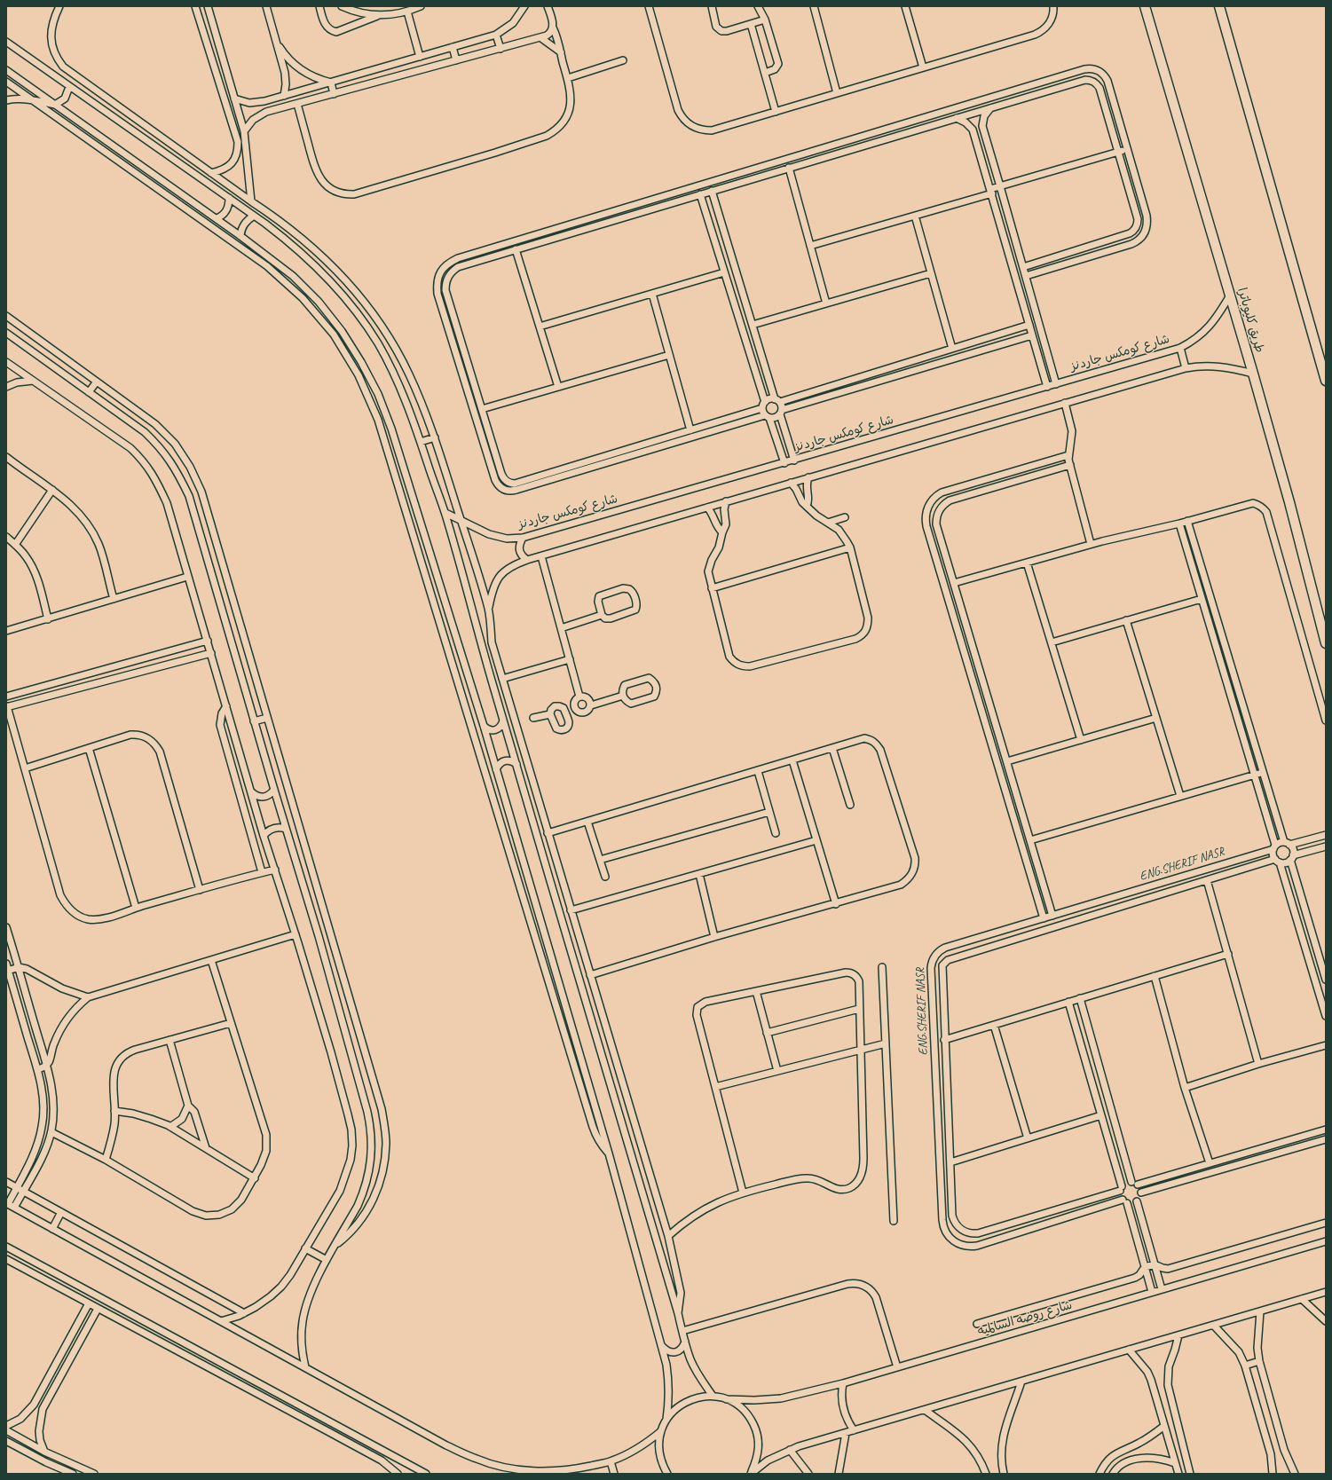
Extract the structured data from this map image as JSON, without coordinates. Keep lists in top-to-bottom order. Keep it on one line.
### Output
{"streets":{"main road":["طريق كليوباترا"],"street":["شارع كومكس جاردنز","ENG.SHERIF NASR","شارع روضه السالميه"]},"crossings":[["طريق كليوباترا","شارع كومكس جاردنز"]]}
